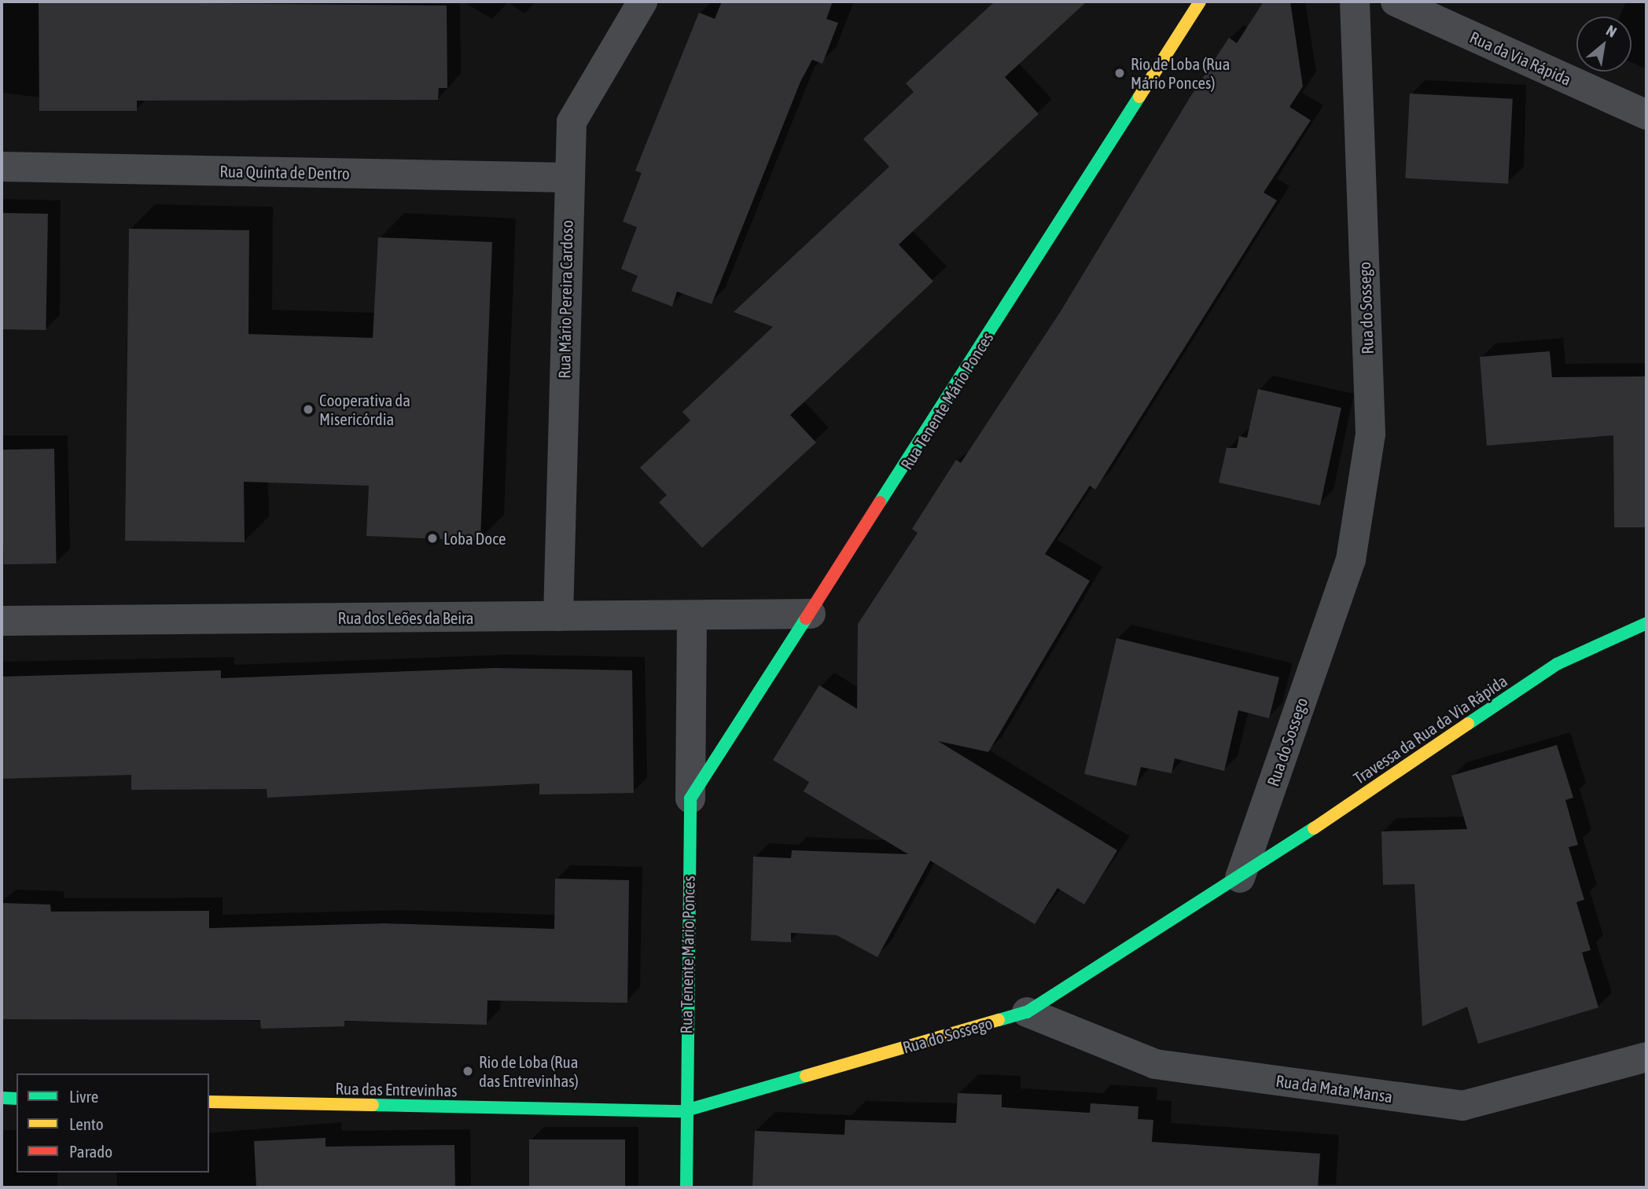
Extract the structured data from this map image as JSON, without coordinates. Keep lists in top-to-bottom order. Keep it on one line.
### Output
{"streets":{"street":["Rua da Via Rápida","Rua Quinta de Dentro","Rua Mário Pereira Cardoso","Rua do Sossego","Rua Tenente Mário Ponces","Rua dos Leões da Beira","Travessa da Rua da Via Rápida","Rua da Mata Mansa","Rua das Entrevinhas"]},"crossings":[["Rua Quinta de Dentro","Rua Mário Pereira Cardoso"],["Rua Mário Pereira Cardoso","Rua dos Leões da Beira"],["Rua do Sossego","Rua Tenente Mário Ponces"],["Rua do Sossego","Travessa da Rua da Via Rápida"],["Rua do Sossego","Rua da Mata Mansa"],["Rua do Sossego","Rua das Entrevinhas"],["Rua Tenente Mário Ponces","Rua dos Leões da Beira"],["Rua Tenente Mário Ponces","Rua das Entrevinhas"]],"places":["Rio de Loba (Rua Mário Ponces)","Cooperativa da Misericórdia","Loba Doce","Rio de Loba (Rua das Entrevinhas)"],"legend":["Livre","Lento","Parado"],"north":"top right"}
